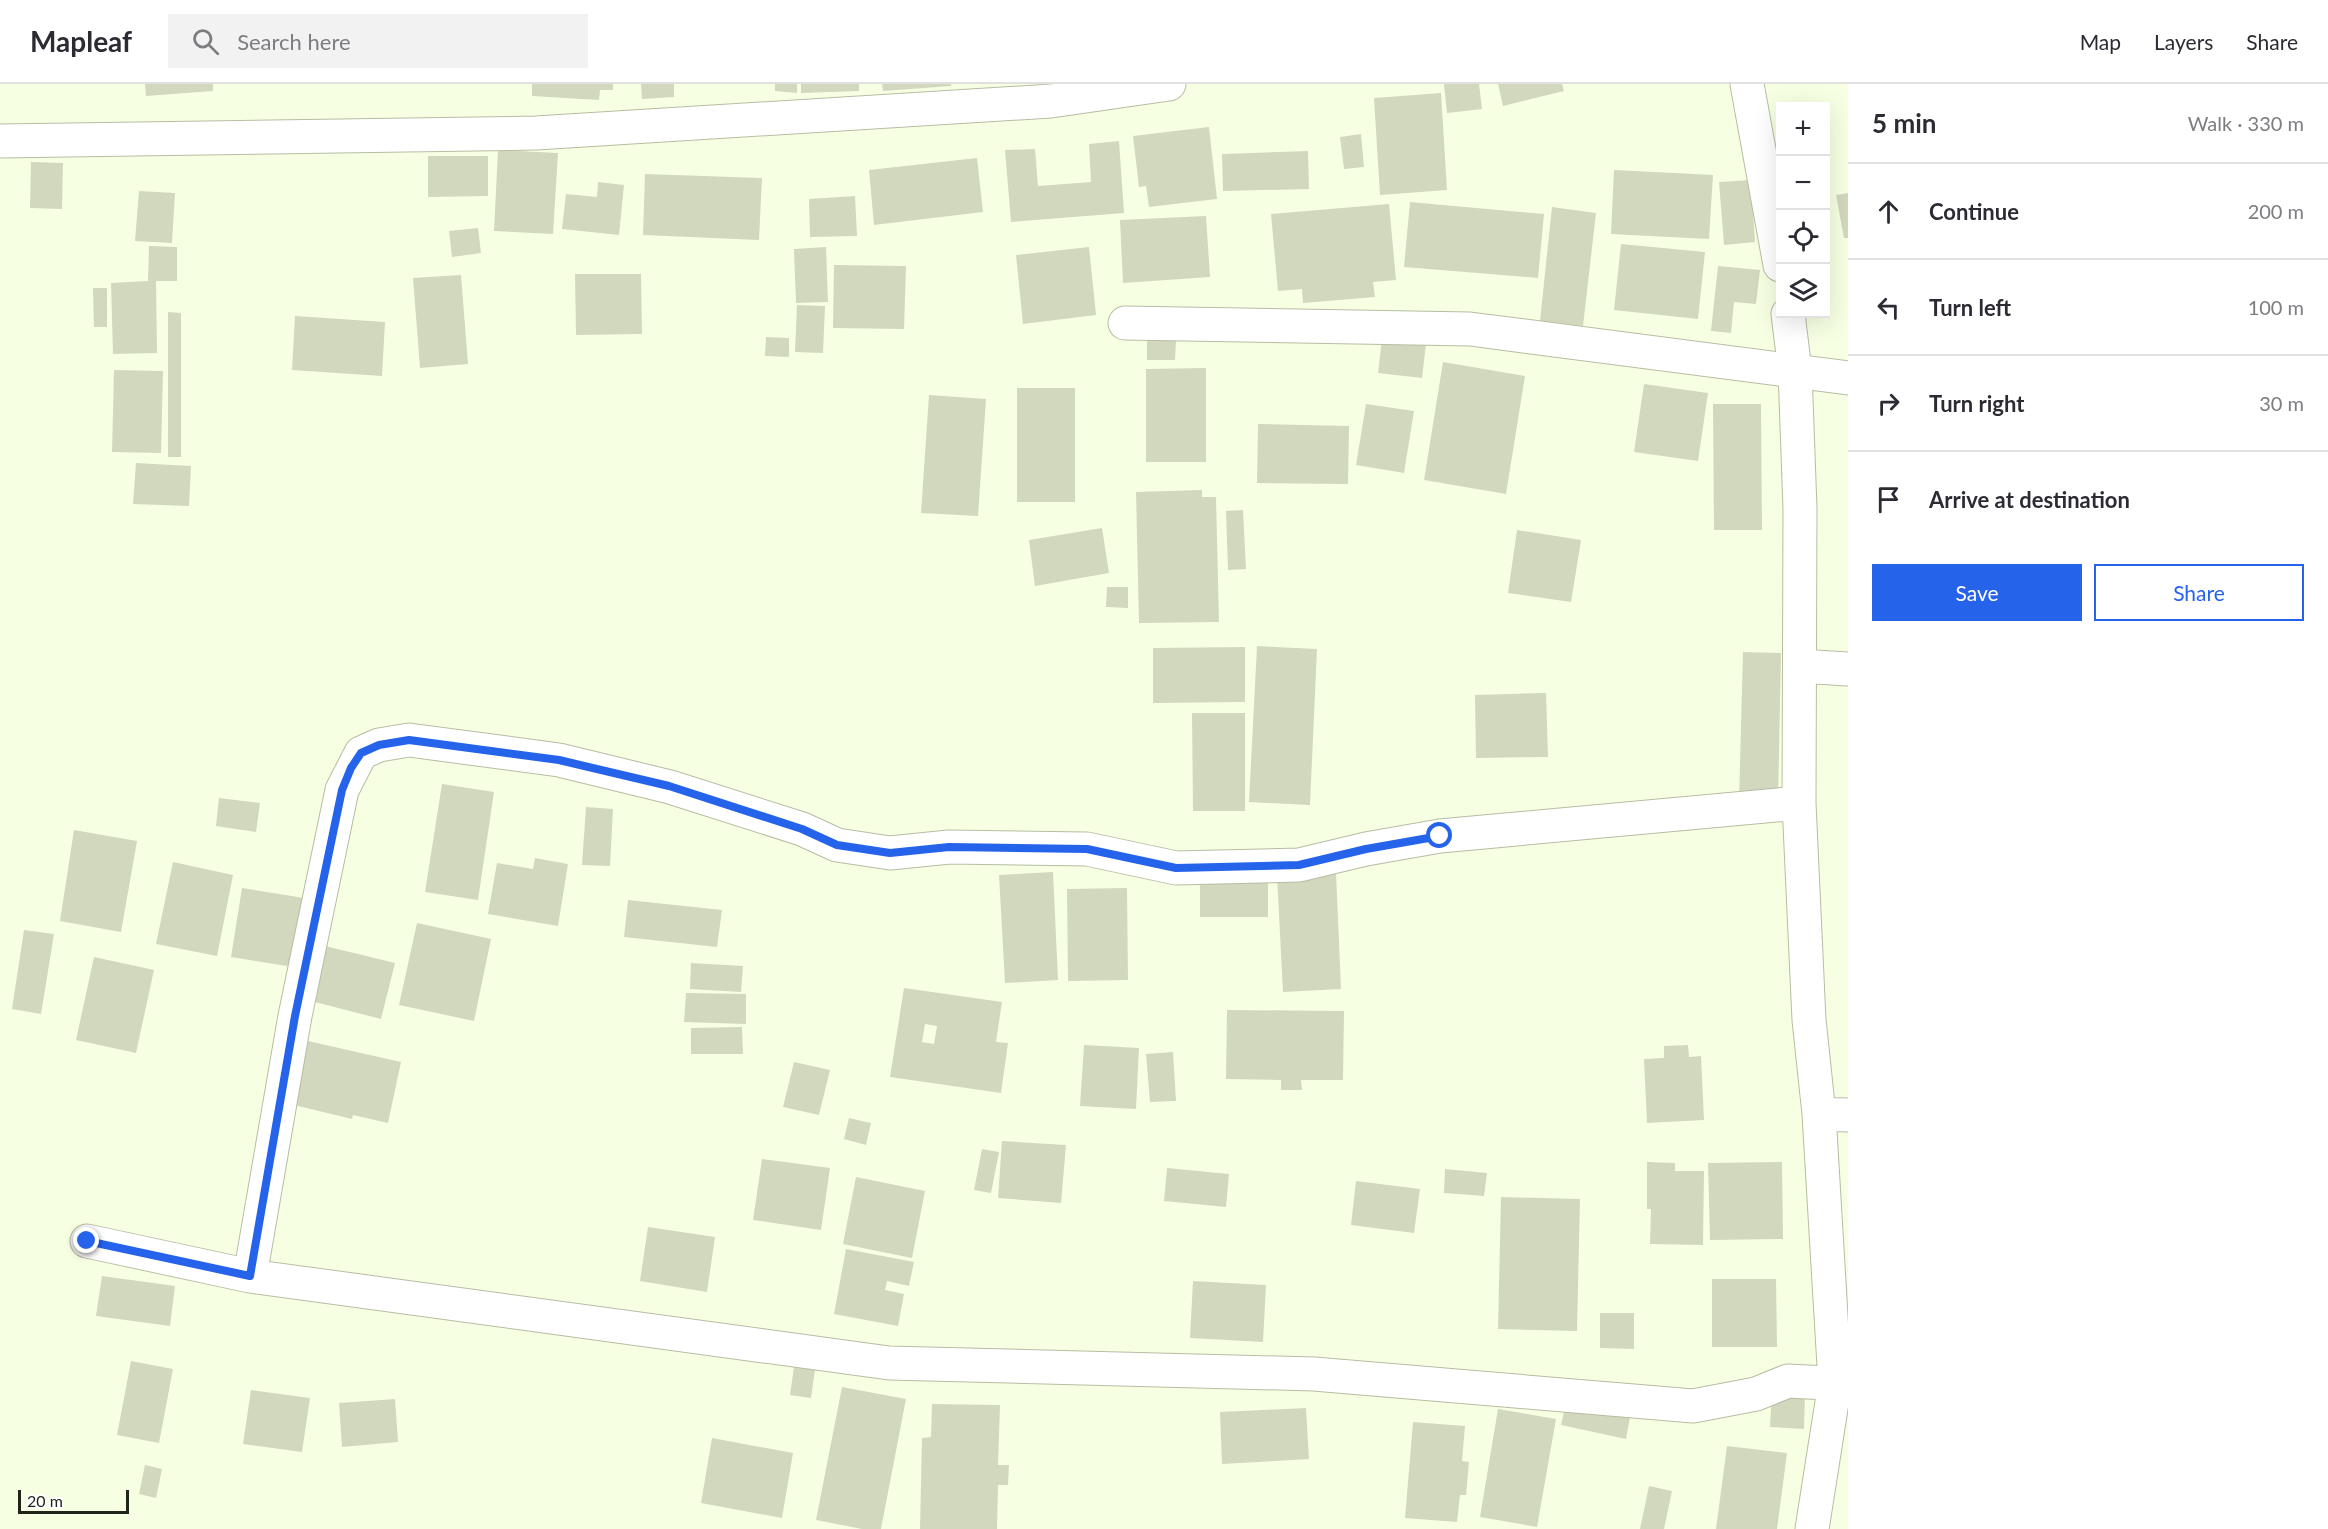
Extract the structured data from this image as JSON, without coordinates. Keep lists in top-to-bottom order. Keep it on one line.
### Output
{"scale_bar":"20 m","page":{"header":"Mapleaf","search":"Search here","nav":["Map","Layers","Share"],"heading":["5 min","Walk · 330 m"],"map_buttons":["+","−"],"list":[["Continue","200 m"],["Turn left","100 m"],["Turn right","30 m"],"Arrive at destination"],"buttons":["Save","Share"],"scale":"20 m"}}
